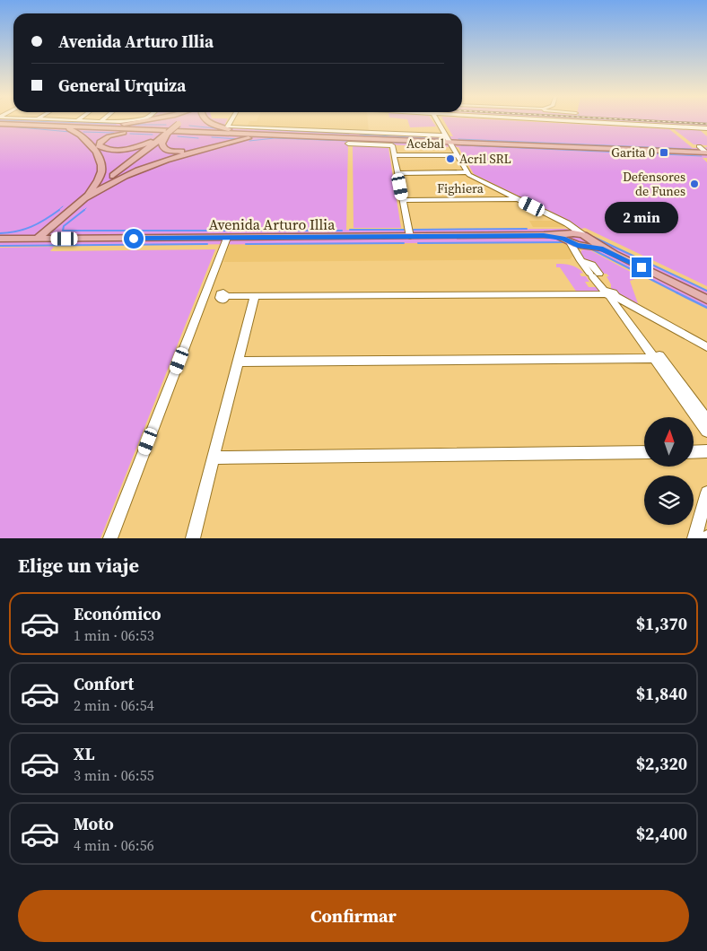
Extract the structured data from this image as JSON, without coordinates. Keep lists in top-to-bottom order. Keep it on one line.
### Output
{"streets":{"main road":["Avenida Arturo Illia"],"street":["Acebal","Fighiera"]},"places":{"transit":["Garita 0"],"other":["Acril SRL","Defensores de Funes"]},"north":"top","page":{"banner":["Avenida Arturo Illia","General Urquiza"],"bubble":"2 min","heading":"Elige un viaje","list":[{"name":"Económico","note":"1 min · 06:53","value":"$1,370"},{"name":"Confort","note":"2 min · 06:54","value":"$1,840"},{"name":"XL","note":"3 min · 06:55","value":"$2,320"},{"name":"Moto","note":"4 min · 06:56","value":"$2,400"}],"buttons":"Confirmar"}}
